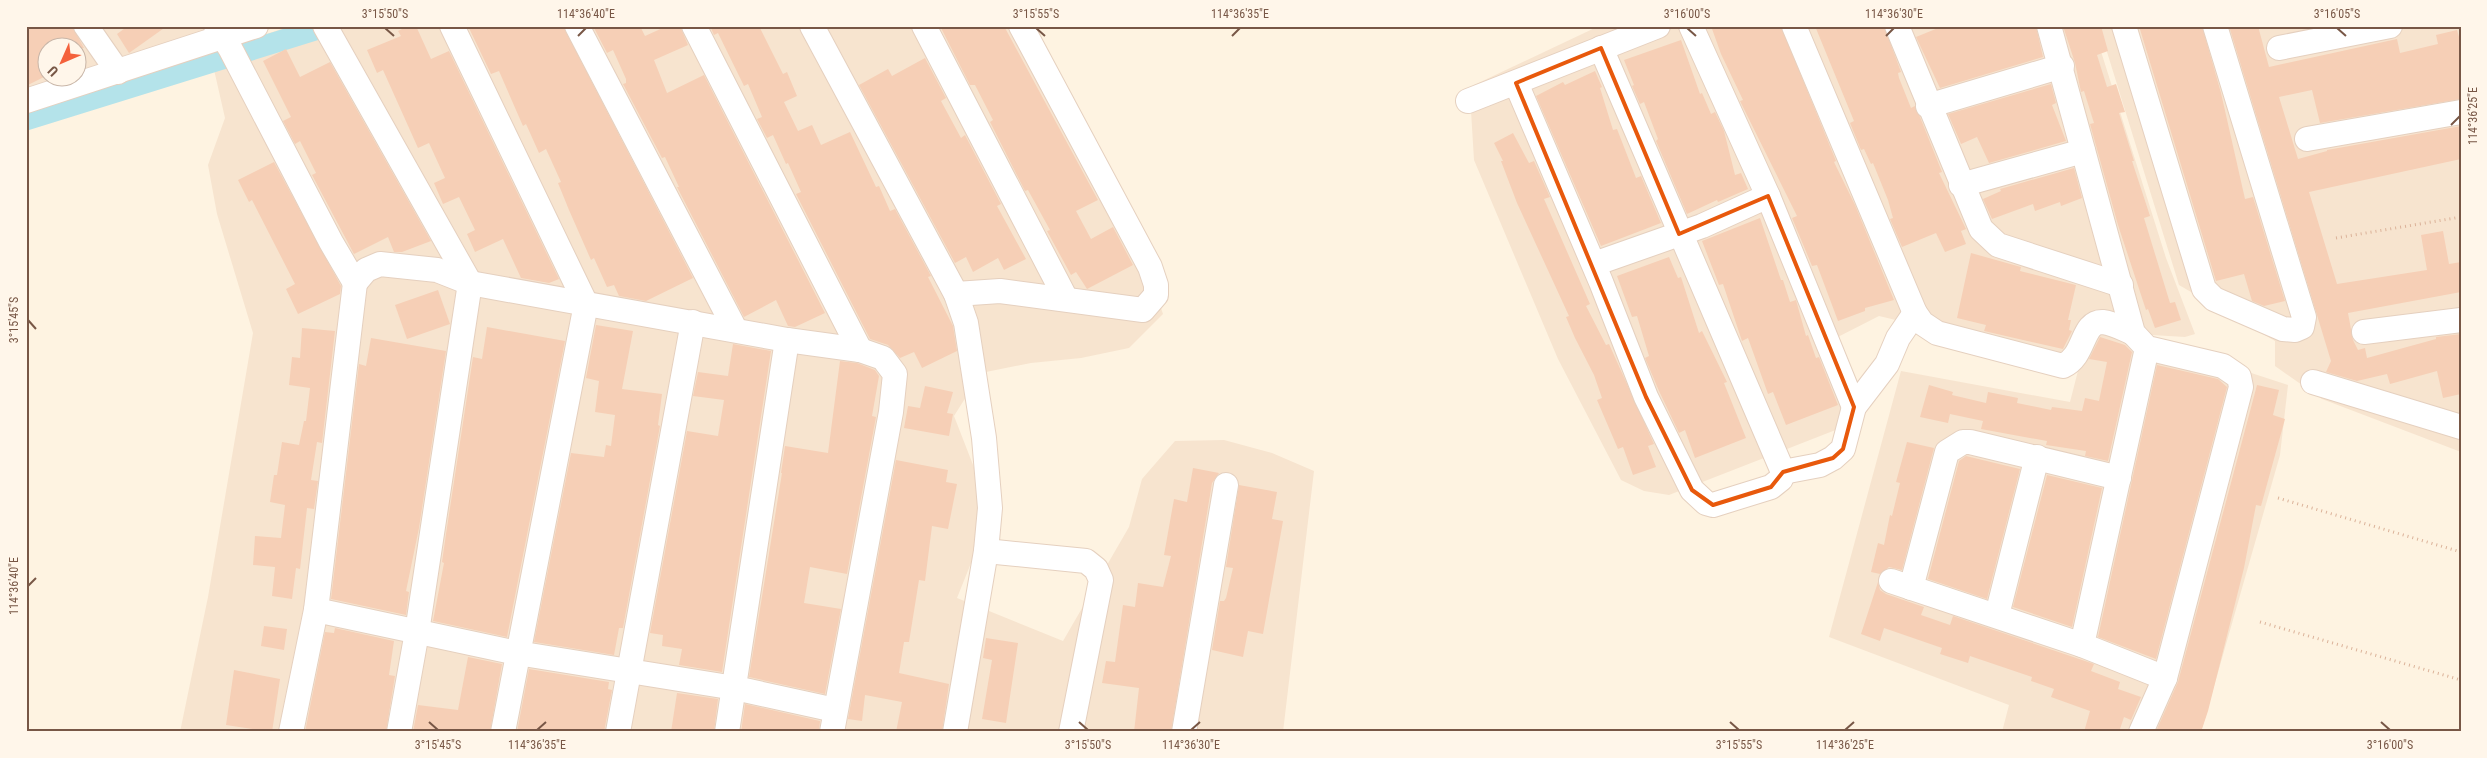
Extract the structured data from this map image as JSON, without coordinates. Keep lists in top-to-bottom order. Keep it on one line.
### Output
{"north":"bottom left","coordinates":["3°15'50\"S","114°36'40\"E","3°15'55\"S","114°36'35\"E","3°16'00\"S","114°36'30\"E","3°16'05\"S","114°36'25\"E","3°15'45\"S"]}
